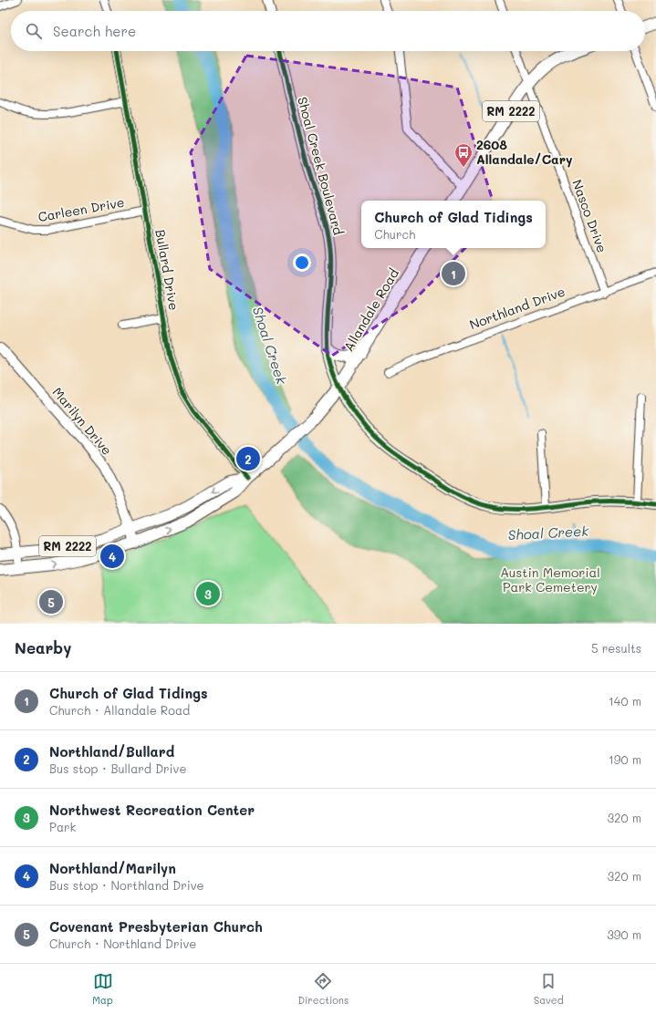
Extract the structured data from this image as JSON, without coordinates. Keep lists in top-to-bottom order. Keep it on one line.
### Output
{"streets":{"main road":["RM 2222","Allandale Road"],"street":["Shoal Creek Boulevard","Carleen Drive","Nasco Drive","Bullard Drive","Northland Drive","Marilyn Drive"]},"crossings":[["RM 2222","Shoal Creek Boulevard"],["RM 2222","Nasco Drive"],["RM 2222","Bullard Drive"],["RM 2222","Allandale Road"],["RM 2222","Marilyn Drive"],["Shoal Creek Boulevard","Allandale Road"],["Carleen Drive","Bullard Drive"],["Nasco Drive","Northland Drive"]],"water":["Shoal Creek"],"parks":["Austin Memorial Park Cemetery"],"places":{"bus stop":["2608 Allandale/Cary"]},"page":{"search":"Search here","popup":["Church of Glad Tidings","Church"],"pins":["1","2","4","3","5"],"heading":["Nearby","5 results"],"list":[{"mark":"1","name":"Church of Glad Tidings","note":"Church · Allandale Road","value":"140 m"},{"mark":"2","name":"Northland/Bullard","note":"Bus stop · Bullard Drive","value":"190 m"},{"mark":"3","name":"Northwest Recreation Center","note":"Park","value":"320 m"},{"mark":"4","name":"Northland/Marilyn","note":"Bus stop · Northland Drive","value":"320 m"},{"mark":"5","name":"Covenant Presbyterian Church","note":"Church · Northland Drive","value":"390 m"}],"nav":["Map","Directions","Saved"]}}
